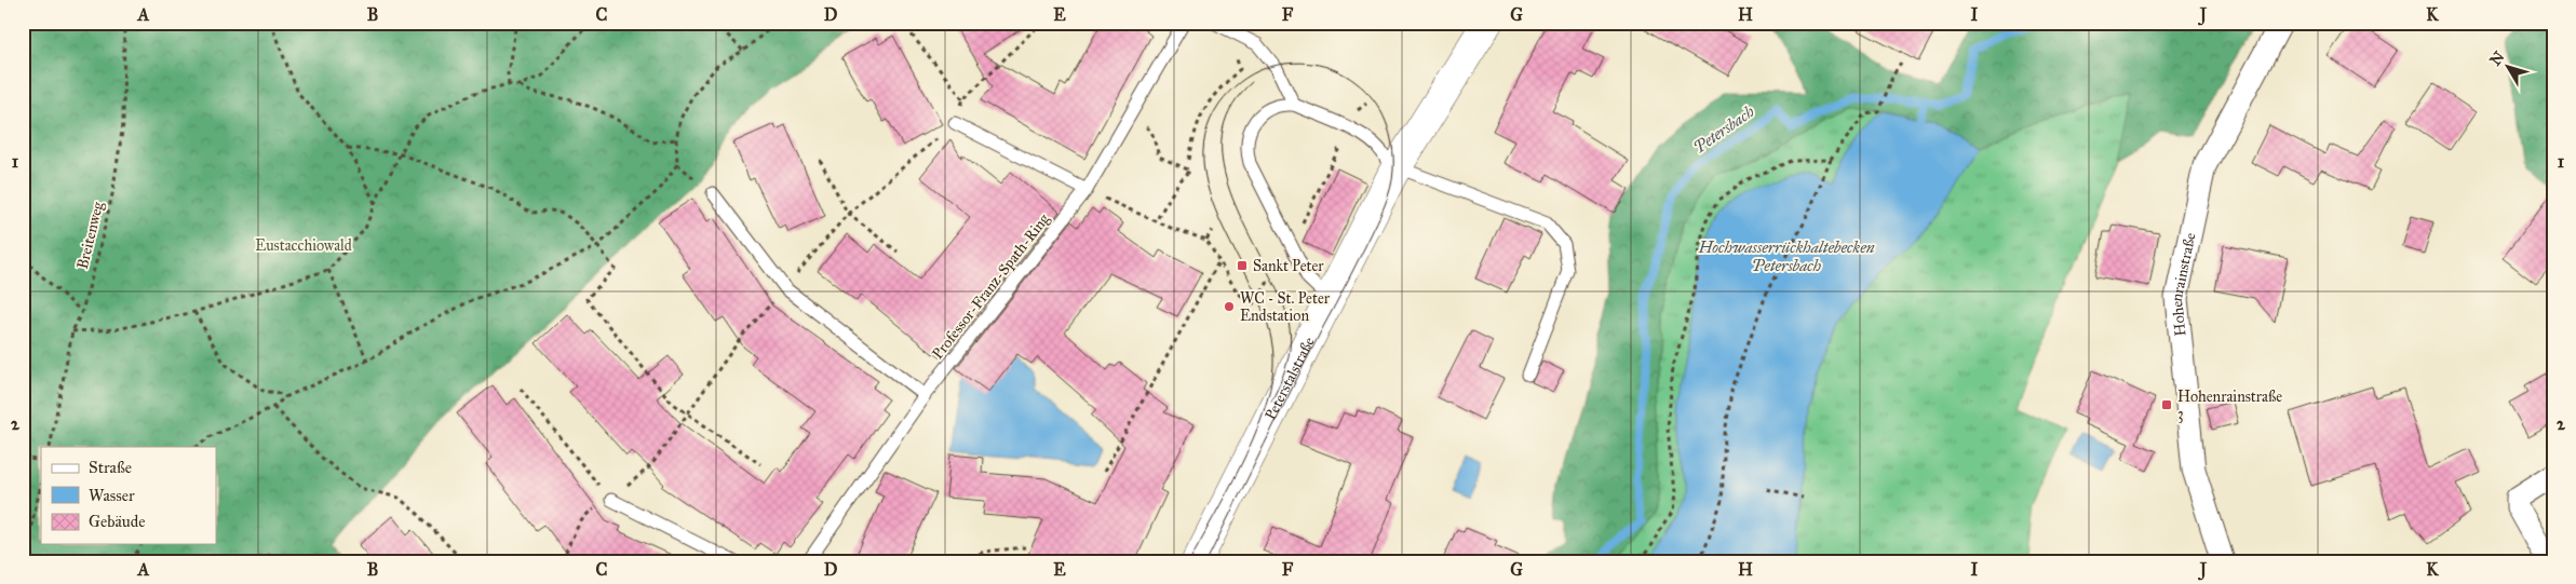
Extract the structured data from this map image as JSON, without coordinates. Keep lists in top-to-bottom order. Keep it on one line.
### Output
{"streets":{"street":["Hohenrainstraße","Peterstalstraße"],"lane":["Professor-Franz-Spath-Ring"],"path":["Breitenweg"]},"water":["Petersbach","Hochwasserrückhaltebecken Petersbach"],"parks":["Eustacchiowald"],"places":{"transit":["Sankt Peter","Hohenrainstraße 3"],"other":["WC - St. Peter Endstation"]},"legend":["Straße","Wasser","Gebäude"],"north":"top left","grid":{"columns":["A","B","C","D","E","F","G","H","I","J","K"],"rows":["1","2"]}}
